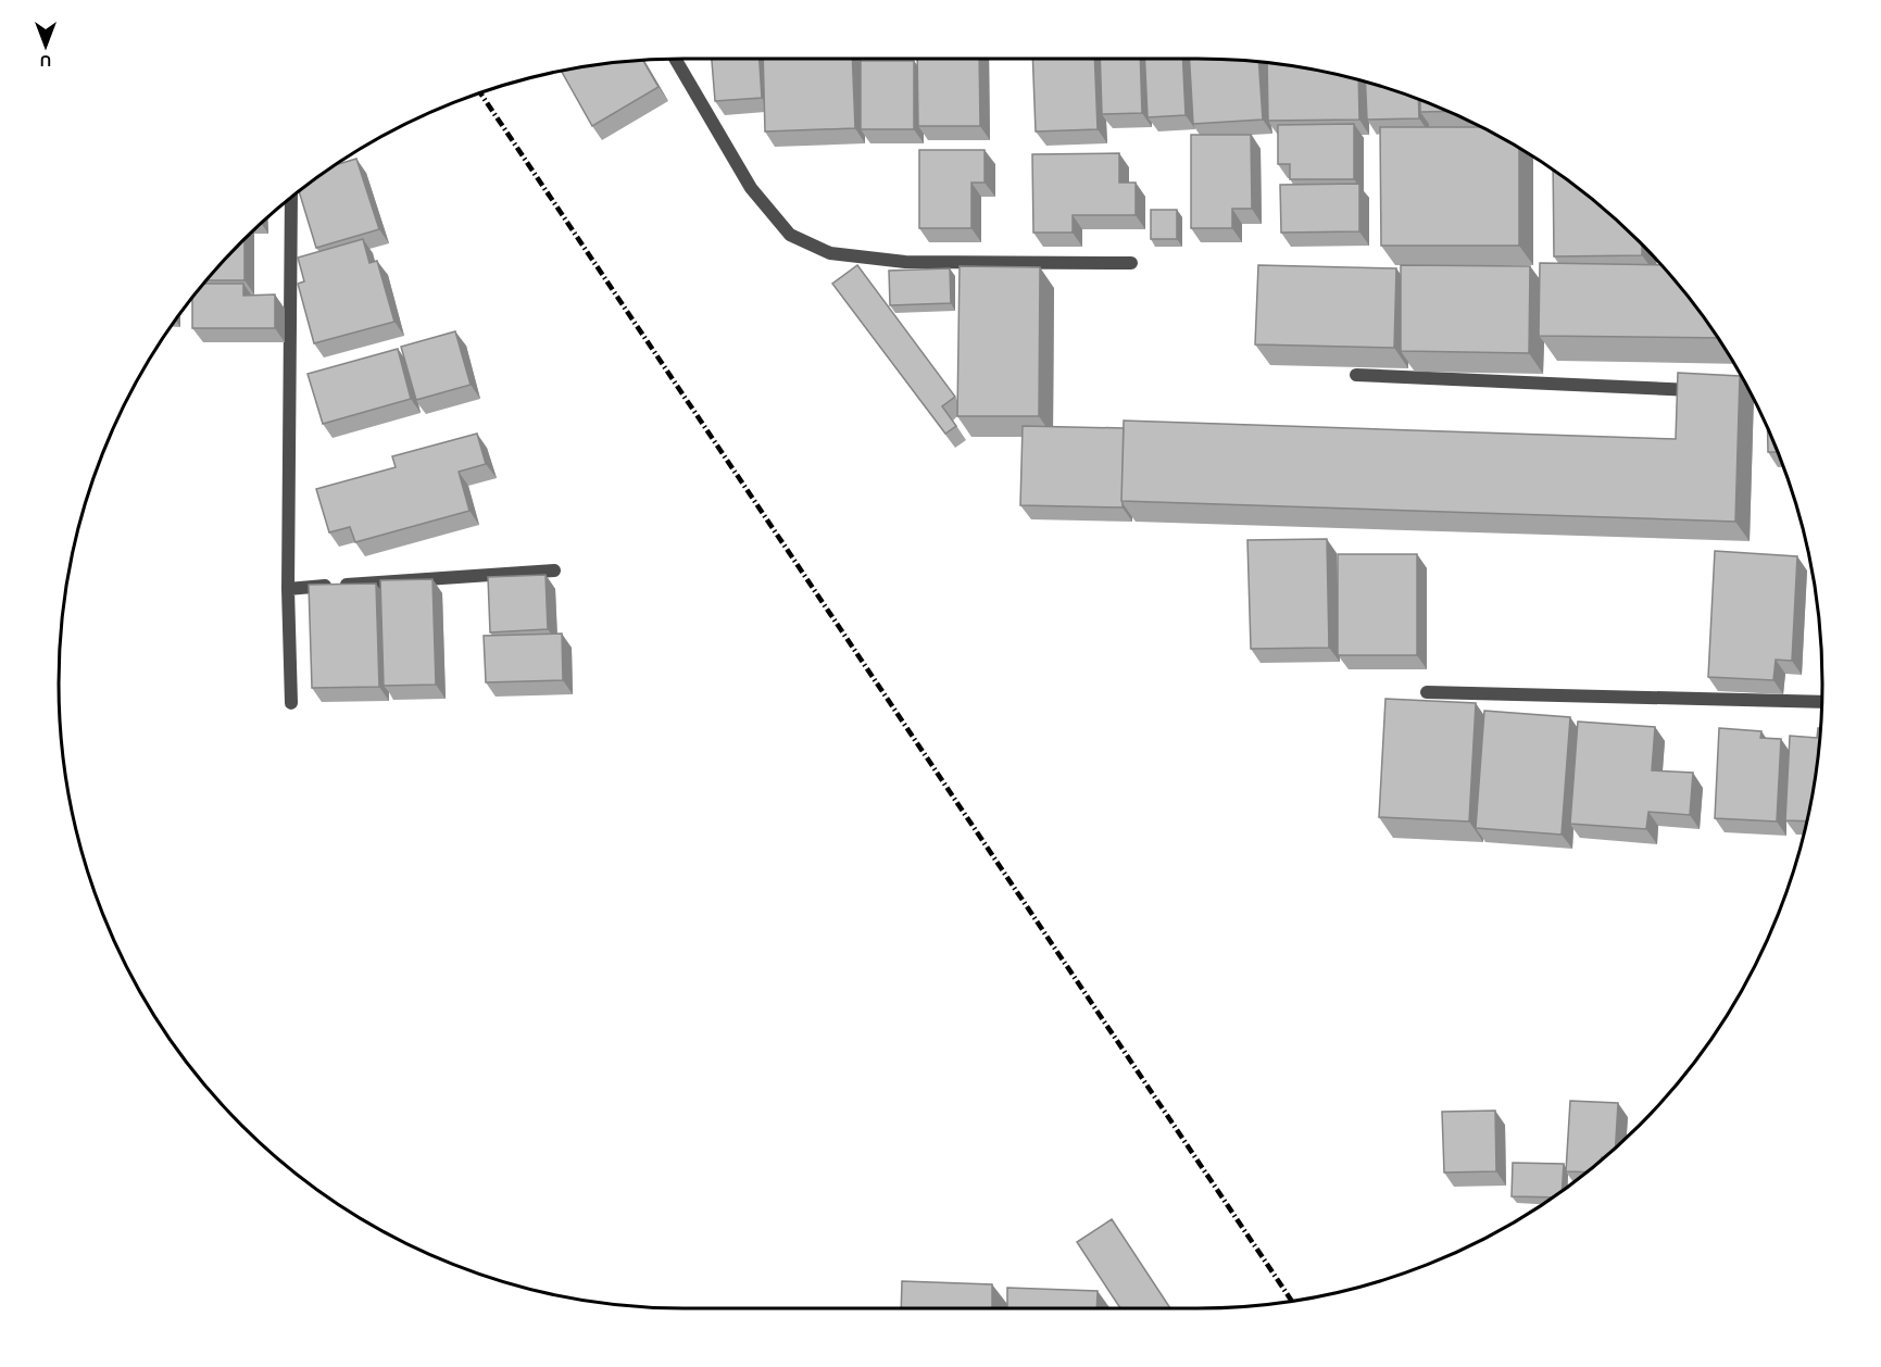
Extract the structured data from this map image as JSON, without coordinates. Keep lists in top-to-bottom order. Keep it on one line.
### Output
{"north":"bottom"}
